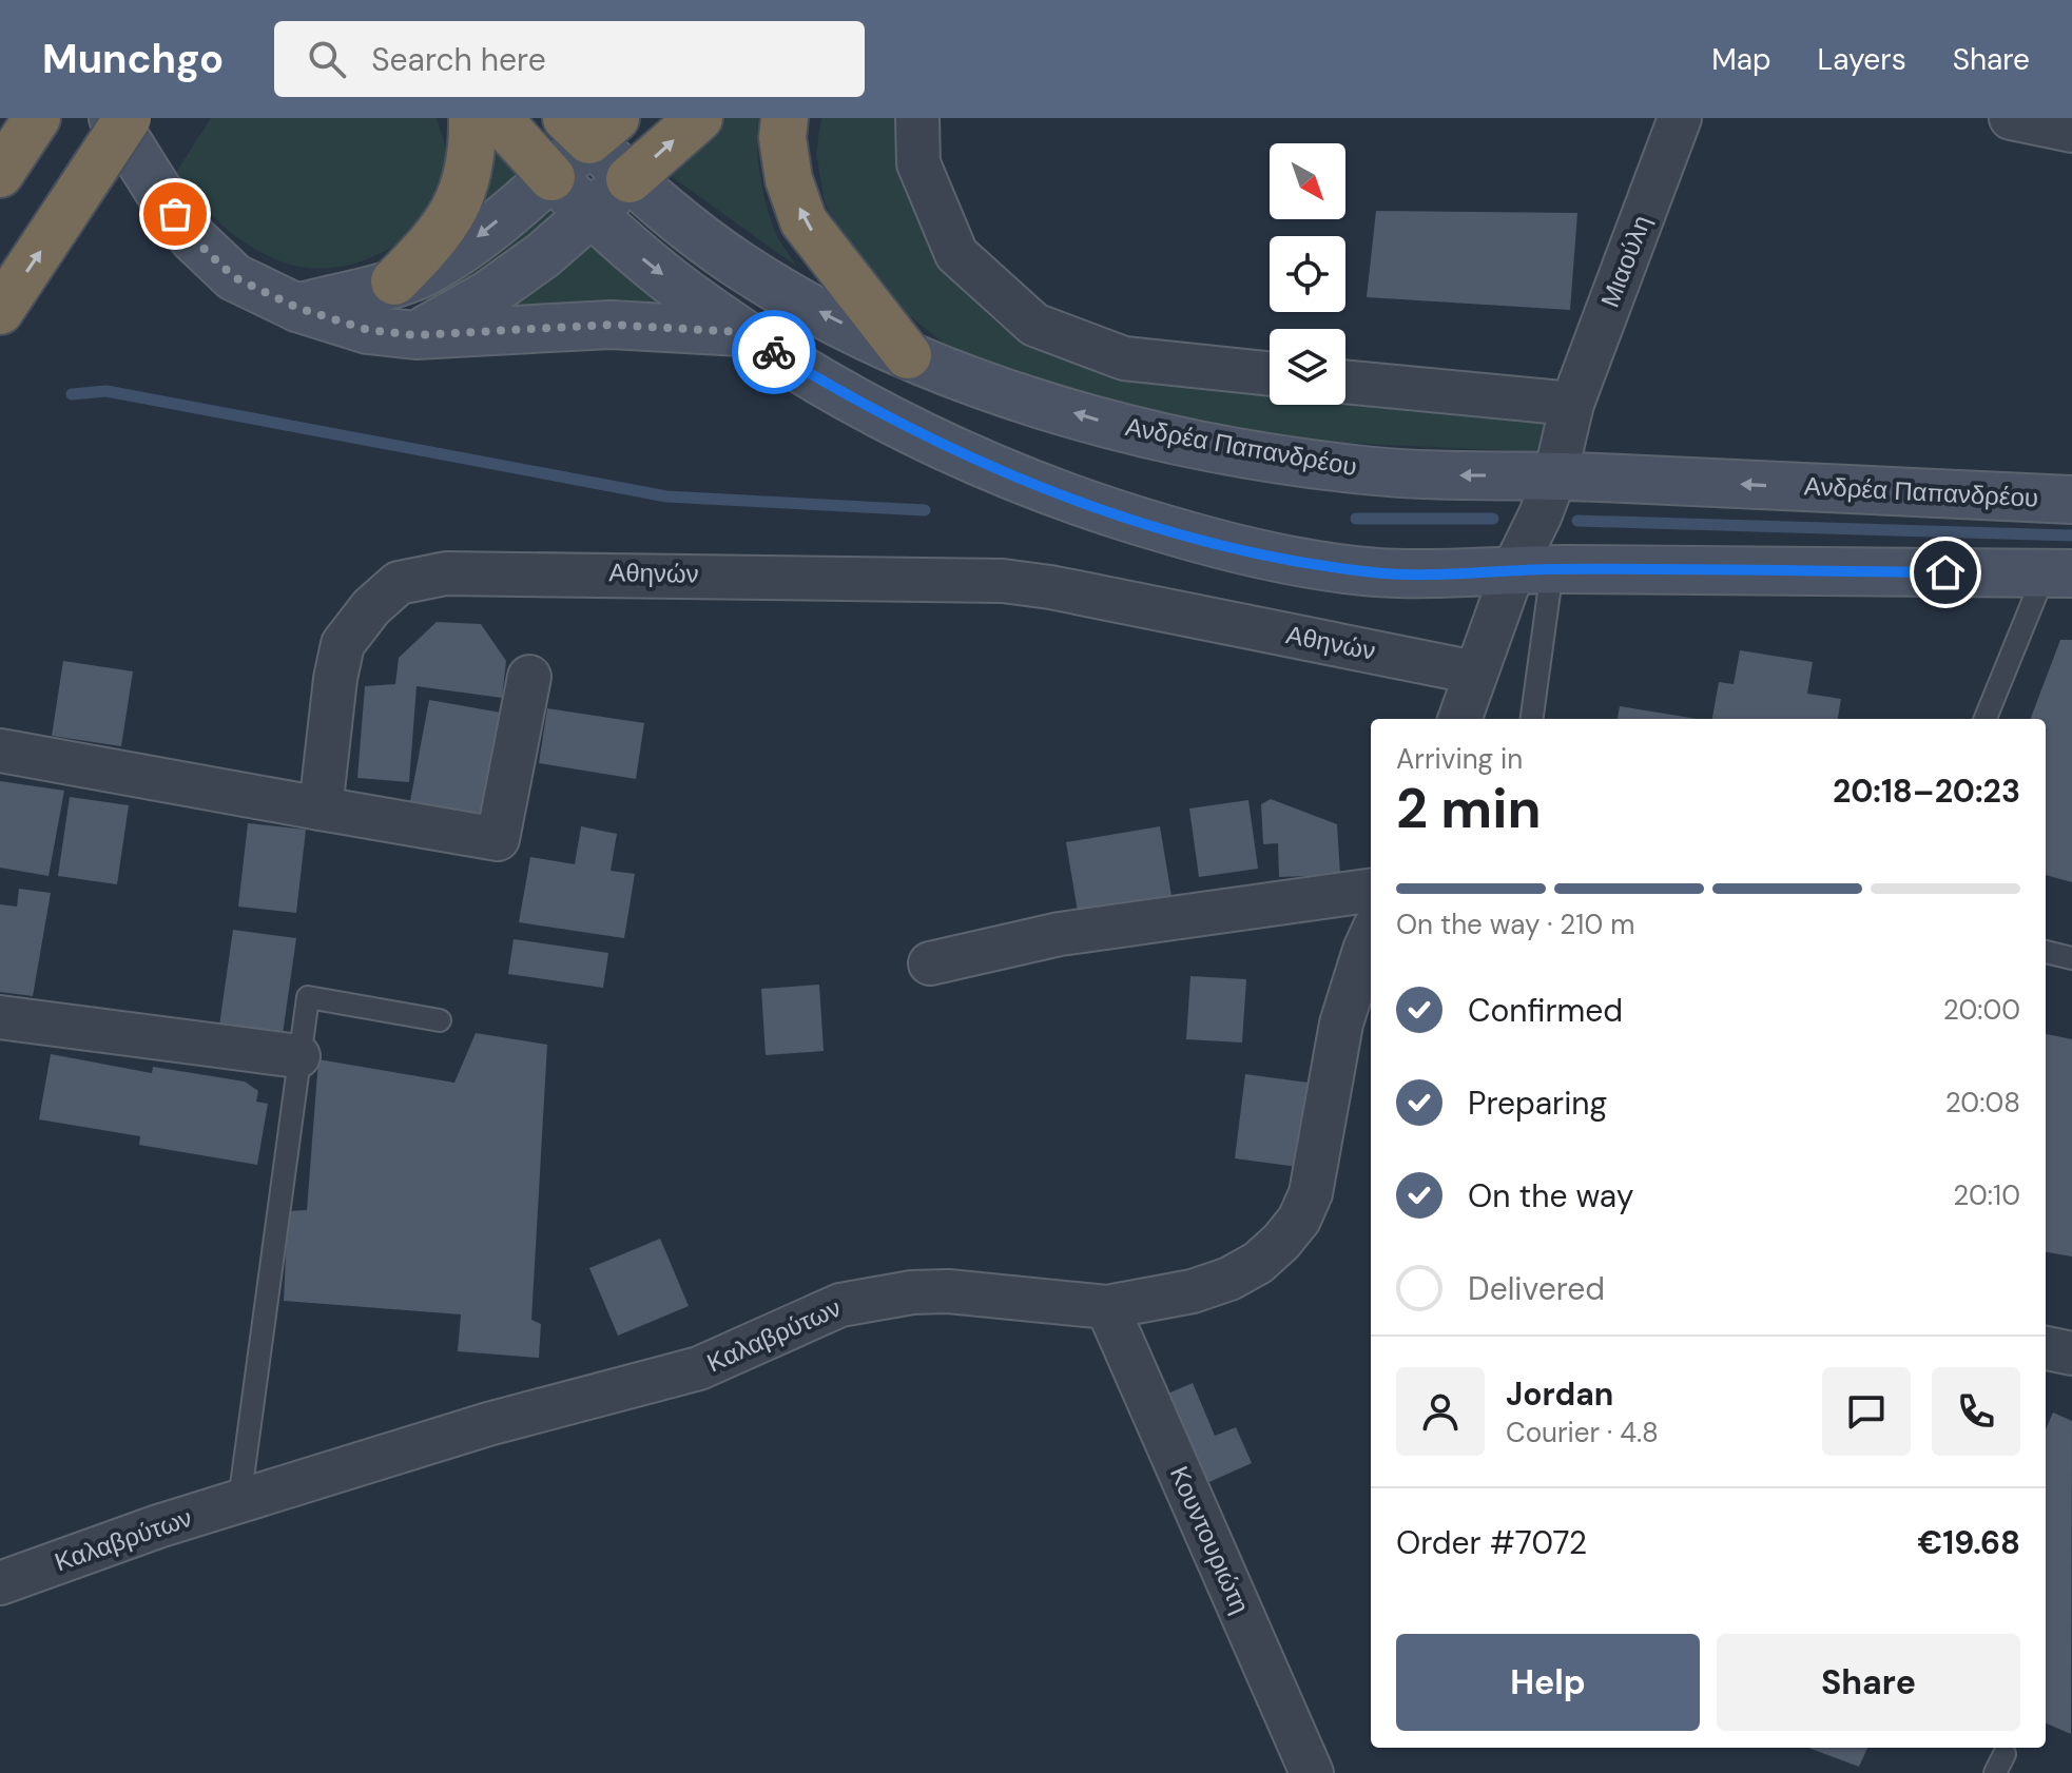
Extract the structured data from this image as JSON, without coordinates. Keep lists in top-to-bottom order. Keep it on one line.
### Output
{"streets":{"main road":["Ανδρέα Παπανδρέου"],"street":["Μιαούλη","Αθηνών","Καλαβρύτων","Κουντουριώτη"]},"crossings":[["Μιαούλη","Ανδρέα Παπανδρέου"],["Μιαούλη","Αθηνών"],["Καλαβρύτων","Κουντουριώτη"]],"north":"bottom right","page":{"header":"Munchgo","search":"Search here","nav":["Map","Layers","Share"],"heading":["2 min","Arriving in","20:18–20:23"],"panel":["Jordan","Courier · 4.8","Order #7072","€19.68"],"bar":"On the way · 210 m","list":[["Confirmed","20:00"],["Preparing","20:08"],["On the way","20:10"],"Delivered"],"buttons":["Help","Share"]}}
